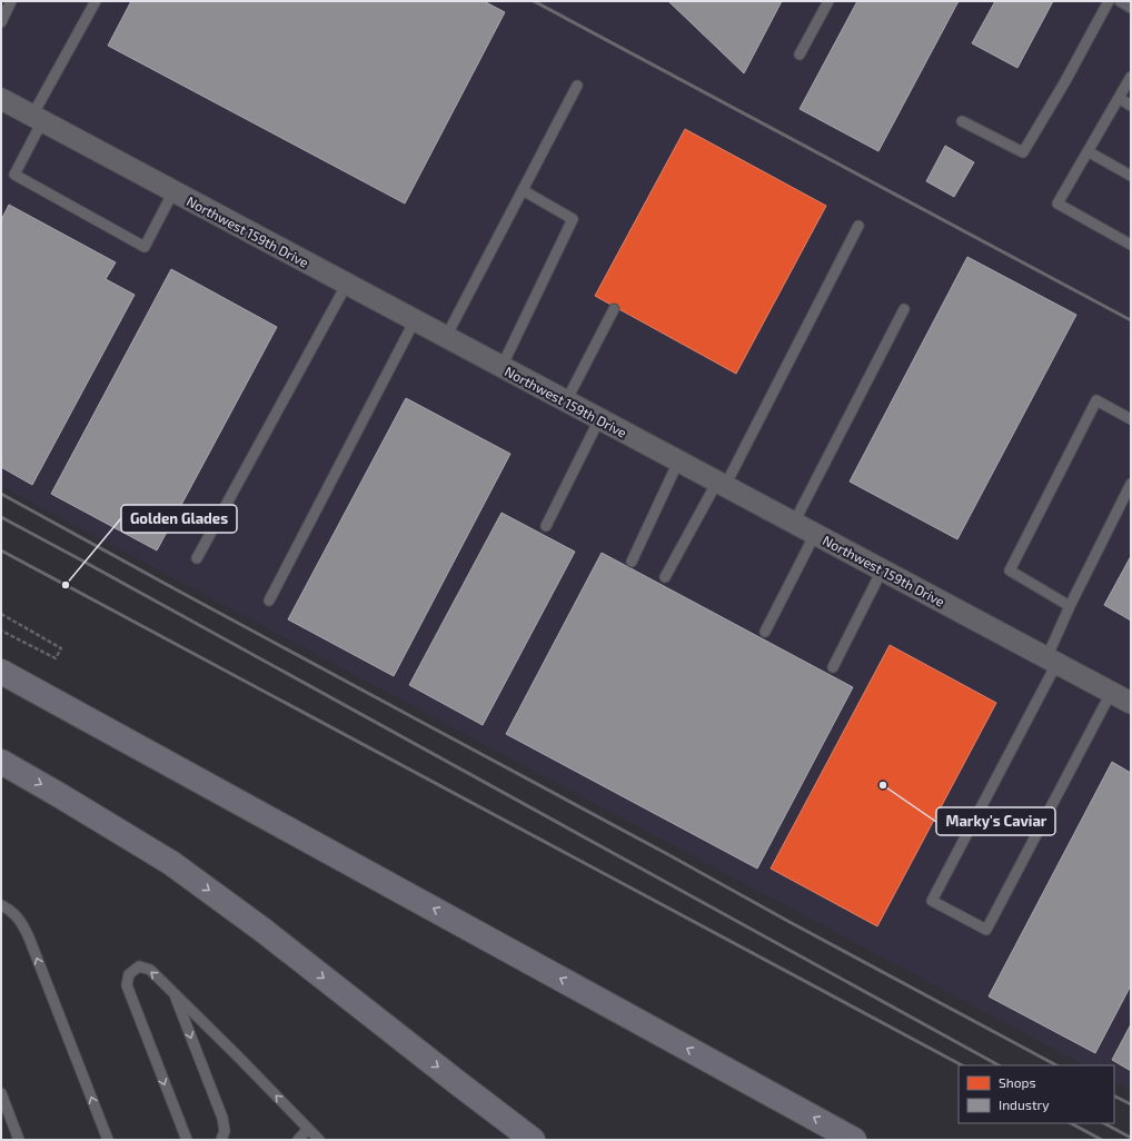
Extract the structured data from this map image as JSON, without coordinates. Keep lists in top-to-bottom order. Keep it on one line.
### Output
{"streets":{"street":["Northwest 159th Drive"]},"places":["Golden Glades","Marky's Caviar"],"legend":["Shops","Industry"]}
